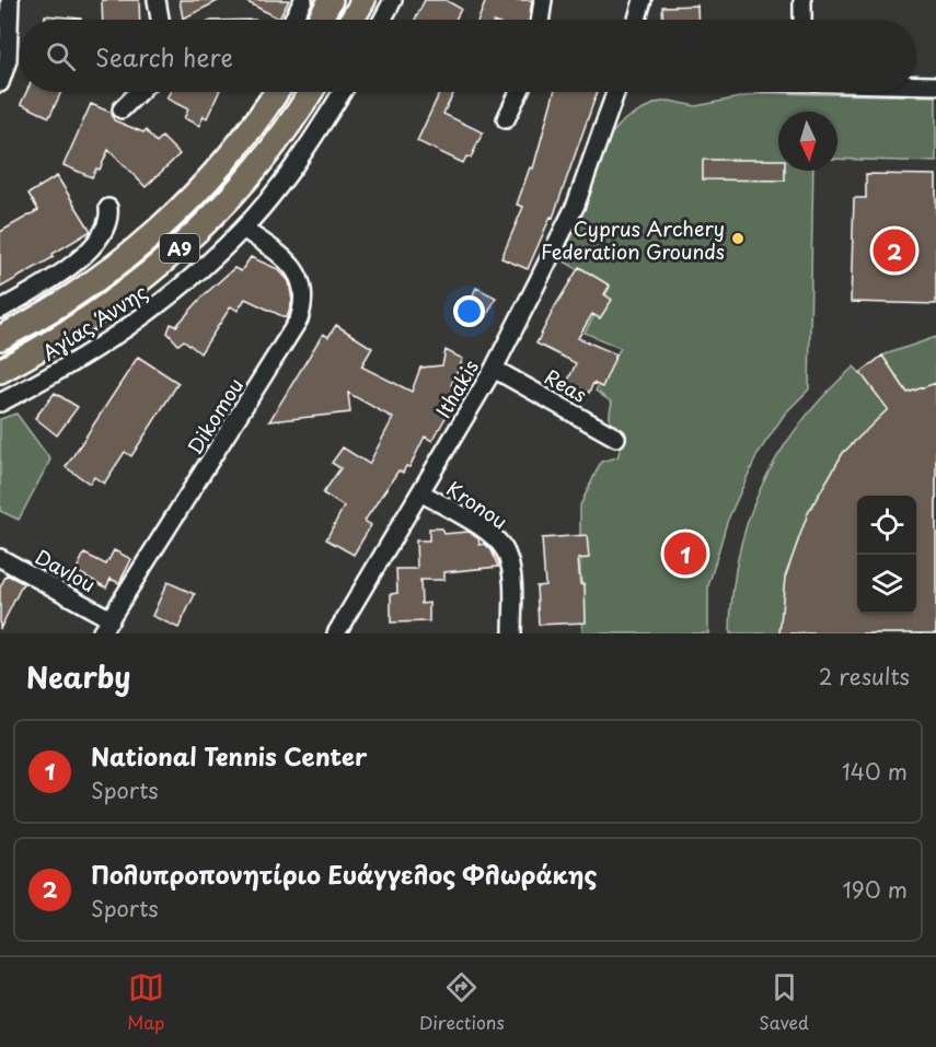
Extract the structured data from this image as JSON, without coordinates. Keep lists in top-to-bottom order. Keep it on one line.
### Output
{"streets":{"highway":["A9"],"street":["Αγίας Άννης","Reas","Ithakis","Dikomou","Kronou","Davlou"]},"crossings":[["Αγίας Άννης","Dikomou"],["Reas","Ithakis"],["Ithakis","Kronou"],["Dikomou","Davlou"]],"places":["Cyprus Archery Federation Grounds"],"north":"bottom","page":{"search":"Search here","pins":["2","1"],"heading":["Nearby","2 results"],"list":[{"mark":"1","name":"National Tennis Center","note":"Sports","value":"140 m"},{"mark":"2","name":"Πολυπροπονητίριο Ευάγγελος Φλωράκης","note":"Sports","value":"190 m"}],"nav":["Map","Directions","Saved"]}}
